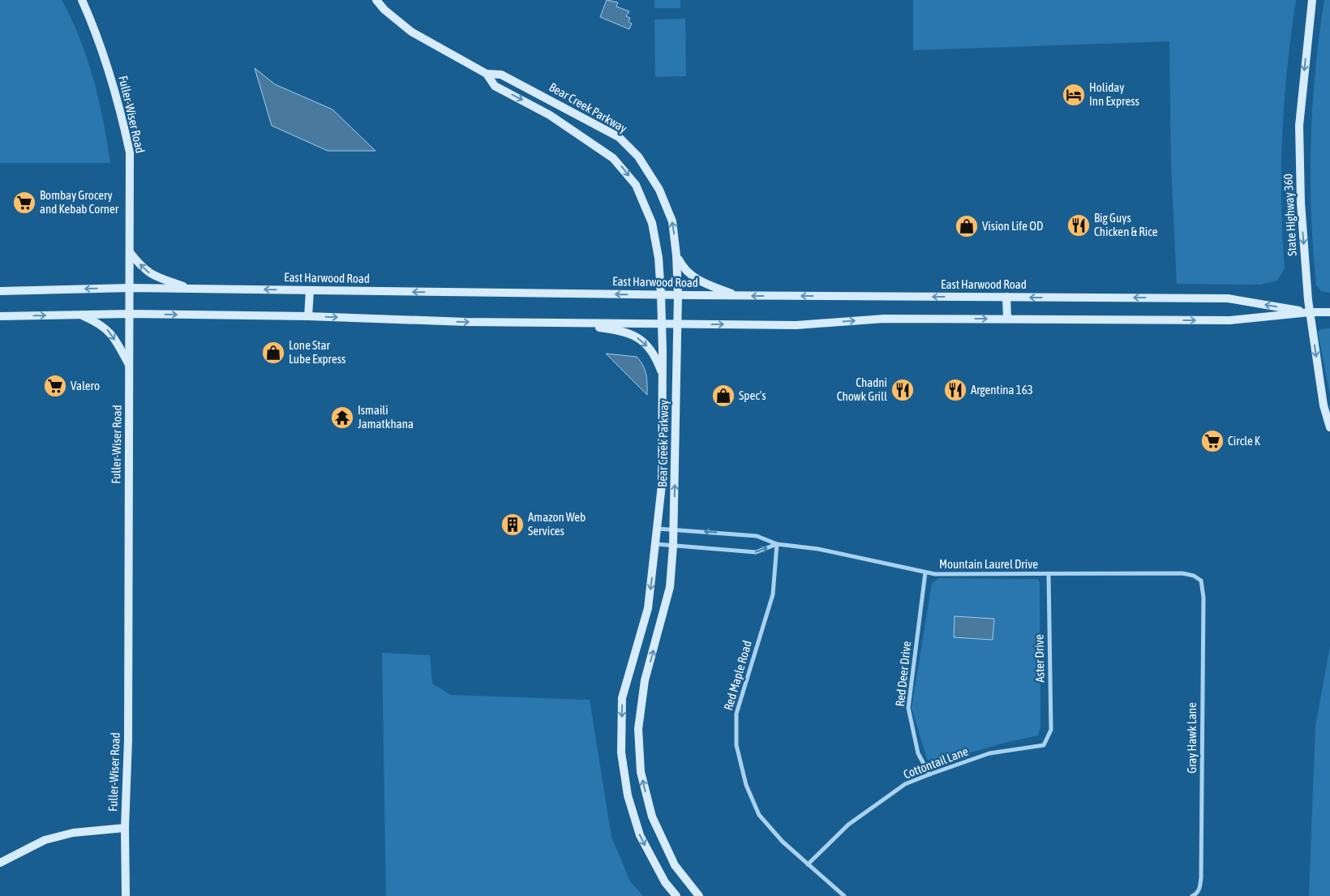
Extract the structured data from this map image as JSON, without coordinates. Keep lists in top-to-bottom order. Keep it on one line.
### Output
{"streets":{"main road":["Bear Creek Parkway","Fuller-Wiser Road","State Highway 360","East Harwood Road"],"street":["Mountain Laurel Drive","Aster Drive","Red Deer Drive","Red Maple Road","Gray Hawk Lane","Cottontail Lane"]},"crossings":[["Bear Creek Parkway","East Harwood Road"],["Bear Creek Parkway","Mountain Laurel Drive"],["Fuller-Wiser Road","East Harwood Road"],["State Highway 360","East Harwood Road"],["Mountain Laurel Drive","Aster Drive"],["Mountain Laurel Drive","Red Deer Drive"],["Mountain Laurel Drive","Red Maple Road"],["Mountain Laurel Drive","Gray Hawk Lane"],["Aster Drive","Cottontail Lane"],["Red Deer Drive","Cottontail Lane"],["Red Maple Road","Cottontail Lane"]],"one_way":["State Highway 360"],"places":{"hotel":["Holiday Inn Express"],"supermarket":["Bombay Grocery and Kebab Corner","Valero","Circle K"],"restaurant":["Big Guys Chicken & Rice","Chadni Chowk Grill","Argentina 163"],"shop":["Vision Life OD","Lone Star Lube Express","Spec's"],"temple":["Ismaili Jamatkhana"],"building":["Amazon Web Services"]}}
